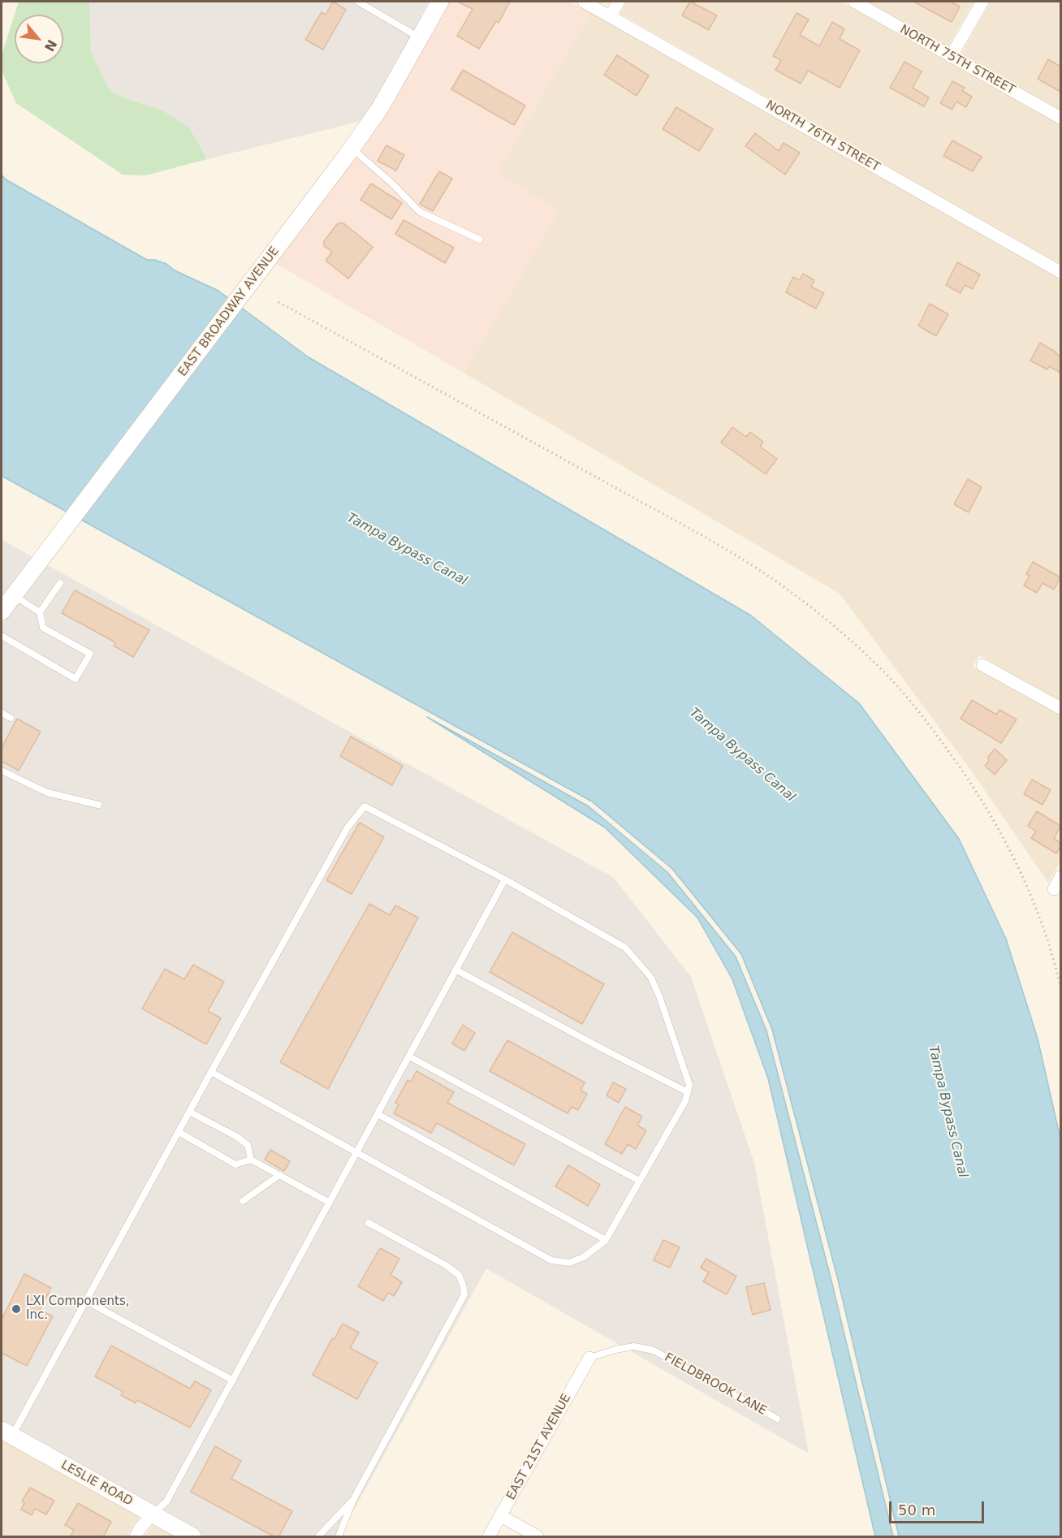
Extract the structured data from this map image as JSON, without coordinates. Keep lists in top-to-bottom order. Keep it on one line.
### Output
{"streets":{"main road":["EAST BROADWAY AVENUE","LESLIE ROAD"],"street":["NORTH 75TH STREET","NORTH 76TH STREET","EAST 21ST AVENUE"],"lane":["FIELDBROOK LANE"]},"crossings":[["FIELDBROOK LANE","EAST 21ST AVENUE"]],"water":["Tampa Bypass Canal"],"places":["LXI Components, Inc."],"scale_bar":"50 m","north":"bottom right"}
